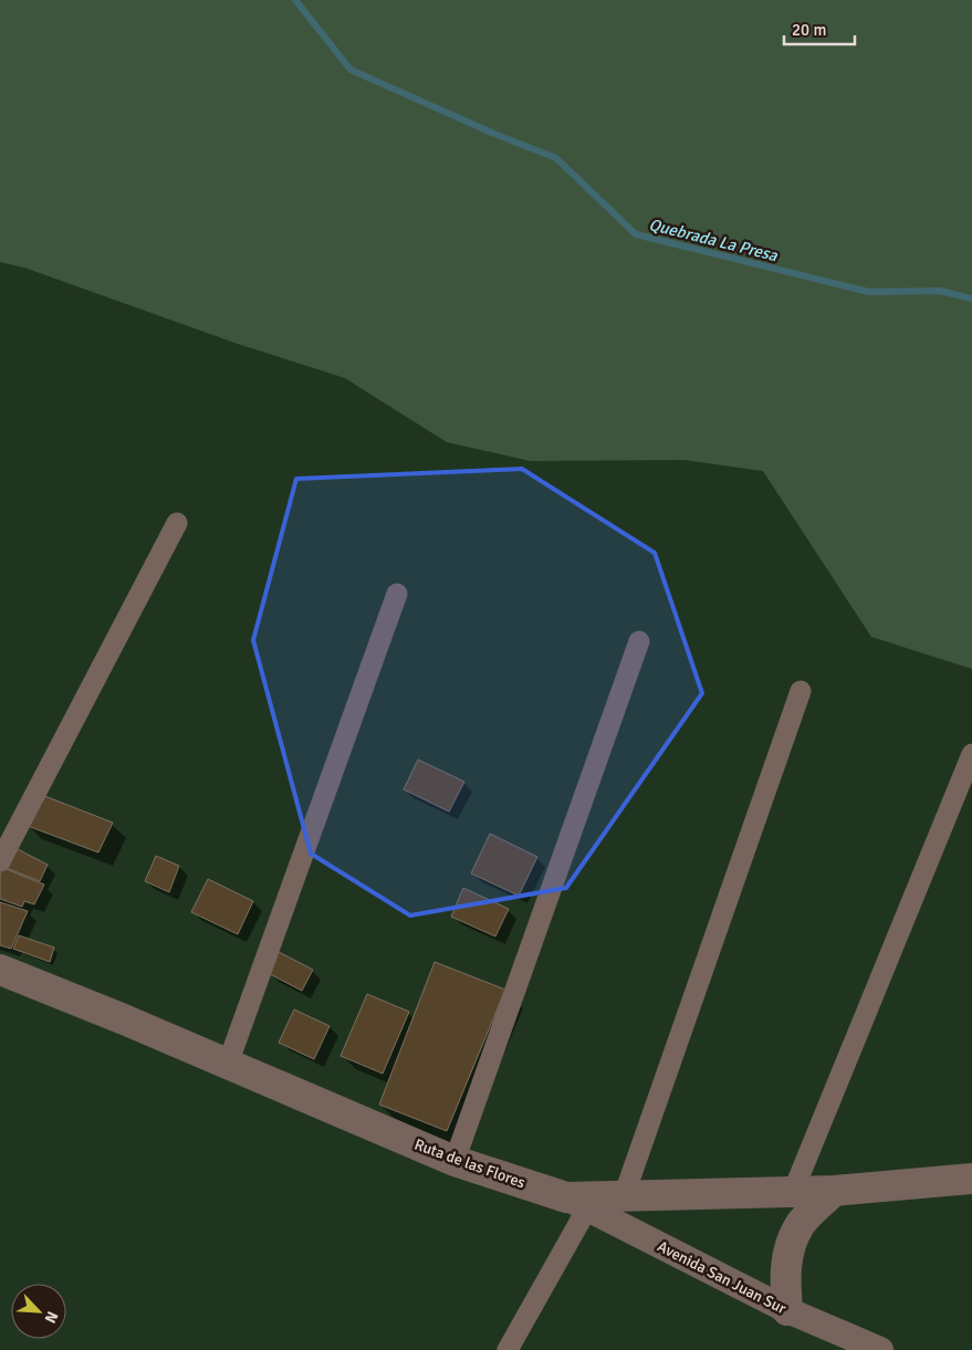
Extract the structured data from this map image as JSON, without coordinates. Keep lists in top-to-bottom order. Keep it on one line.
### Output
{"streets":{"main road":["Ruta de las Flores"],"street":["Avenida San Juan Sur"]},"crossings":[["Ruta de las Flores","Avenida San Juan Sur"]],"water":["Quebrada La Presa"],"scale_bar":"20 m","north":"bottom right"}
